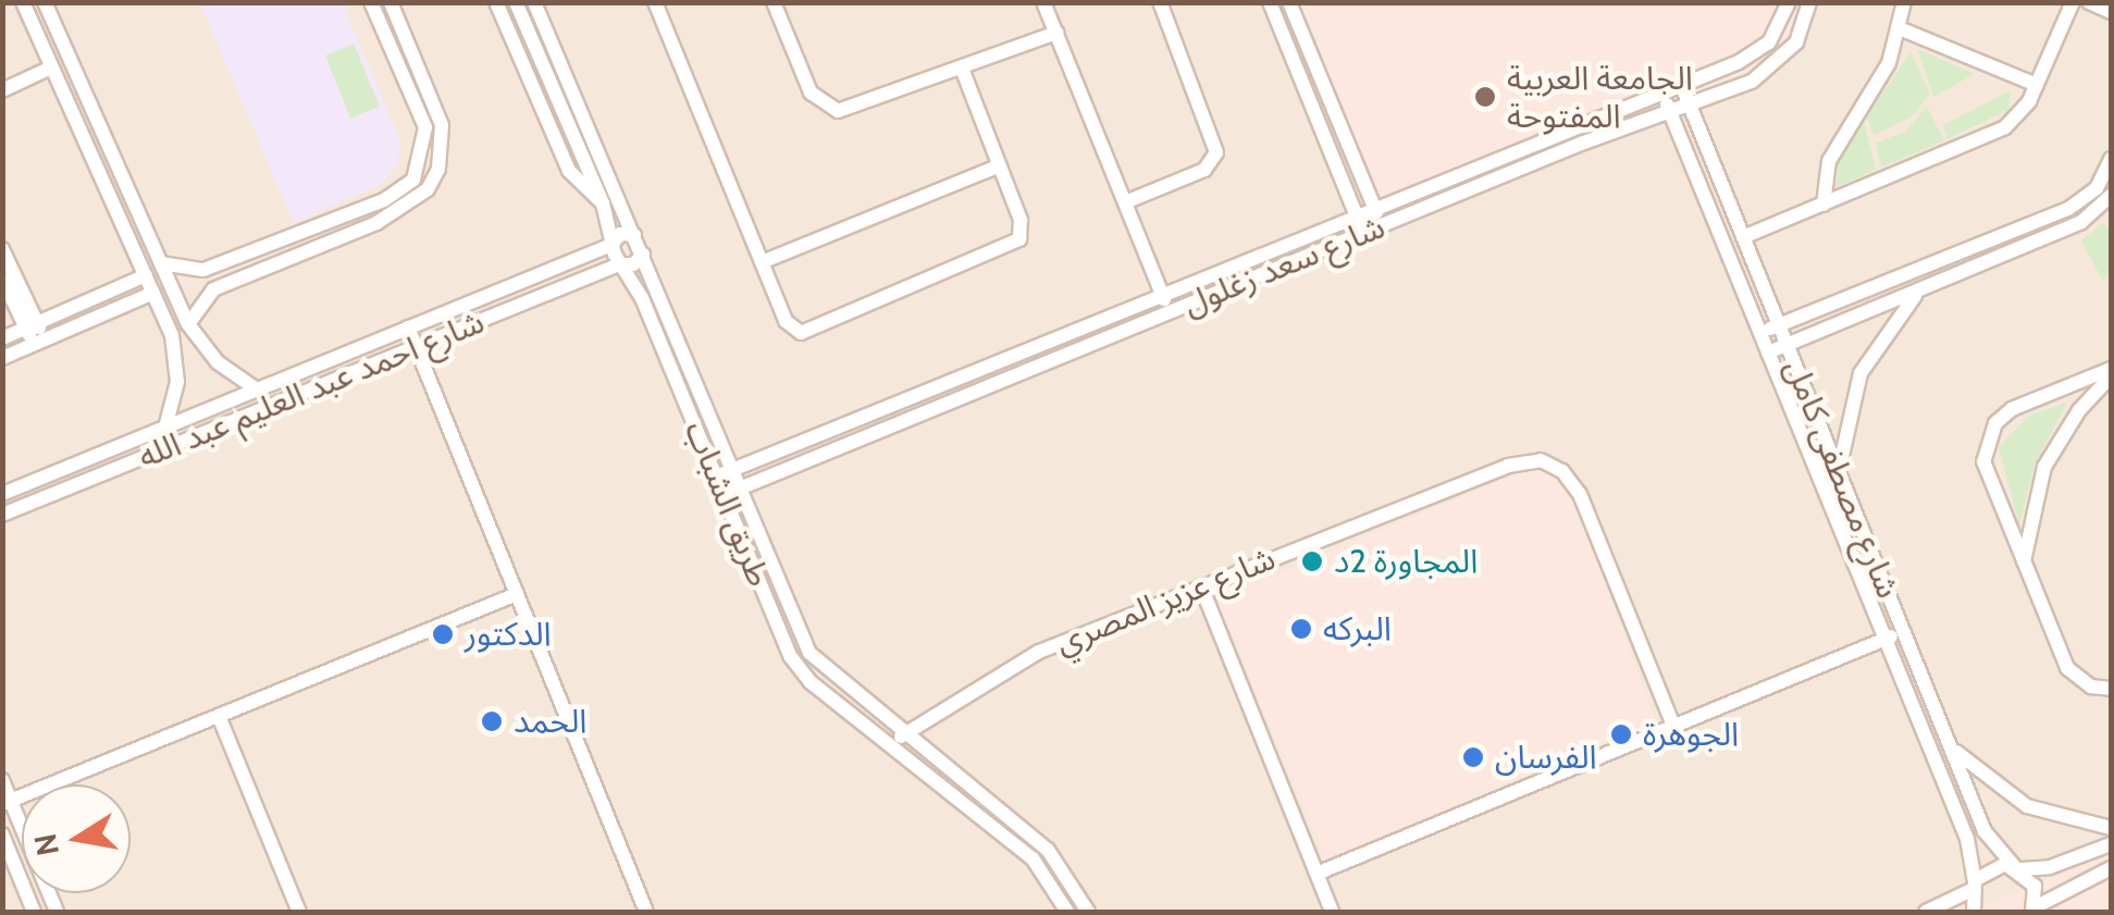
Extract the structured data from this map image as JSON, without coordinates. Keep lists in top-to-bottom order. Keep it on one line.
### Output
{"streets":{"street":["شارع سعد زغلول","شارع احمد عبد العليم عبد الله","شارع مصطفى كامل","طريق الشباب","شارع عزيز المصري"]},"crossings":[["شارع سعد زغلول","شارع مصطفى كامل"],["شارع سعد زغلول","طريق الشباب"],["شارع احمد عبد العليم عبد الله","طريق الشباب"],["طريق الشباب","شارع عزيز المصري"]],"places":["الجامعة العربية المفتوحة","المجاورة 2د","البركه","الدكتور","الحمد","الجوهرة","الفرسان"],"north":"left"}
